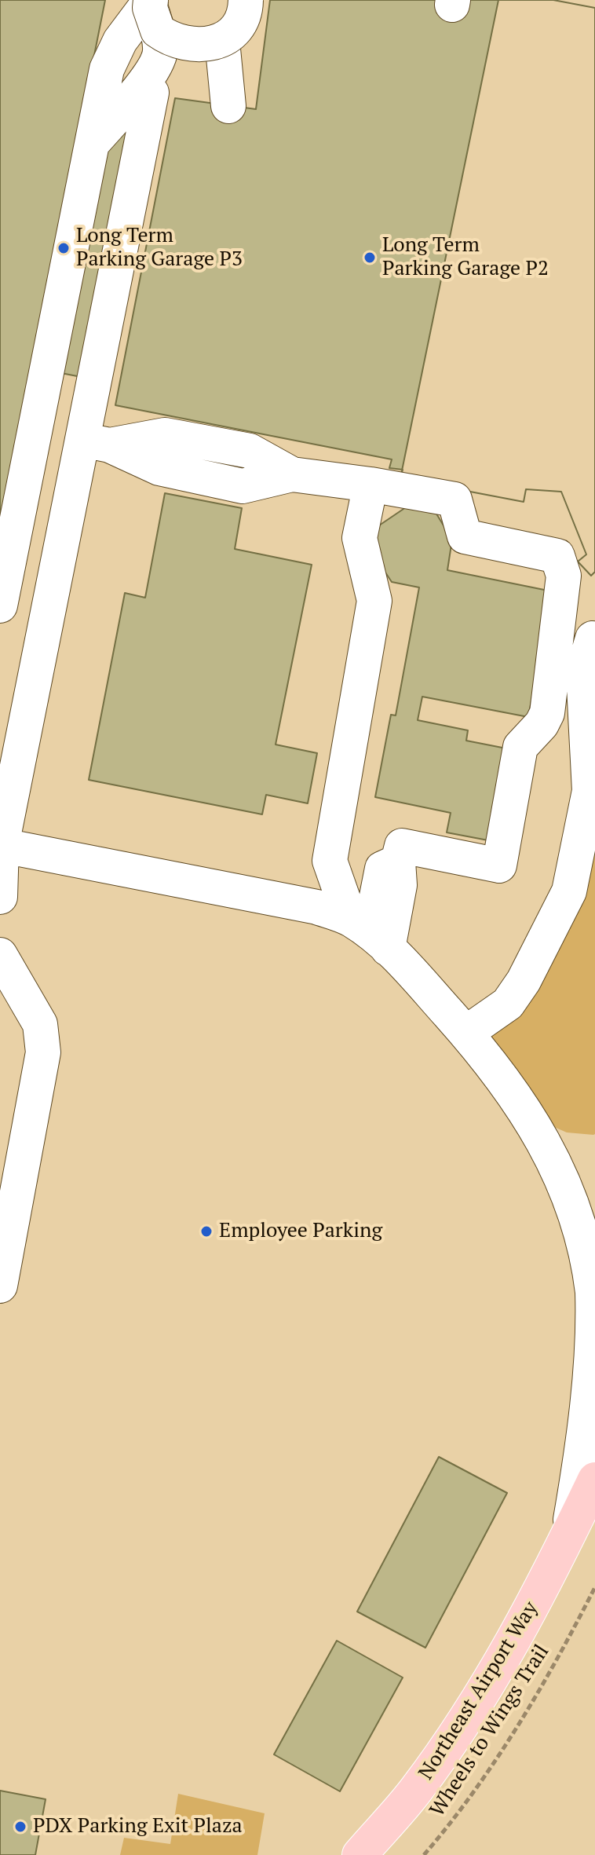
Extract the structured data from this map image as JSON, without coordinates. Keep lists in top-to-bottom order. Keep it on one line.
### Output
{"streets":{"main road":["Northeast Airport Way"],"path":["Wheels to Wings Trail"]},"places":["Long Term Parking Garage P3","Long Term Parking Garage P2","Employee Parking","PDX Parking Exit Plaza"]}
